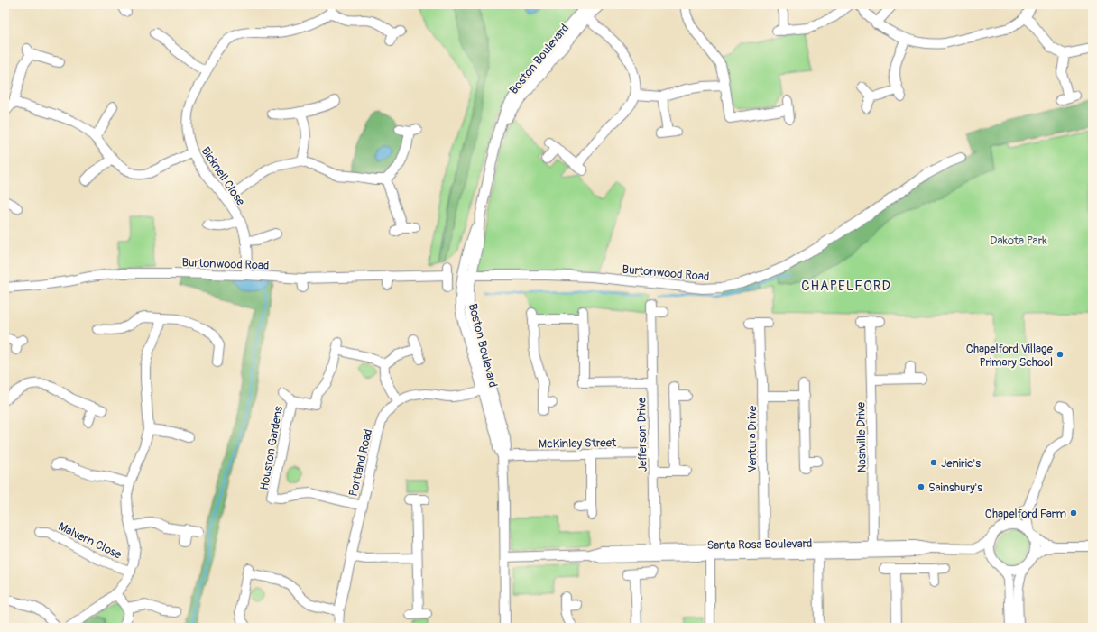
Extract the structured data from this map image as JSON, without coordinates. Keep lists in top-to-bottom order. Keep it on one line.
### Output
{"streets":{"street":["Boston Boulevard","Bicknell Close","Burtonwood Road","Jefferson Drive","Nashville Drive","Ventura Drive","McKinley Street","Houston Gardens","Portland Road","Malvern Close","Santa Rosa Boulevard"]},"crossings":[["Boston Boulevard","Burtonwood Road"],["Boston Boulevard","McKinley Street"],["Boston Boulevard","Portland Road"],["Boston Boulevard","Santa Rosa Boulevard"],["Bicknell Close","Burtonwood Road"],["Jefferson Drive","McKinley Street"],["Jefferson Drive","Santa Rosa Boulevard"],["Nashville Drive","Santa Rosa Boulevard"],["Ventura Drive","Santa Rosa Boulevard"],["Houston Gardens","Portland Road"]],"districts":["CHAPELFORD"],"parks":["Dakota Park"],"places":["Chapelford Village Primary School","Jeniric's","Sainsbury's","Chapelford Farm"]}
